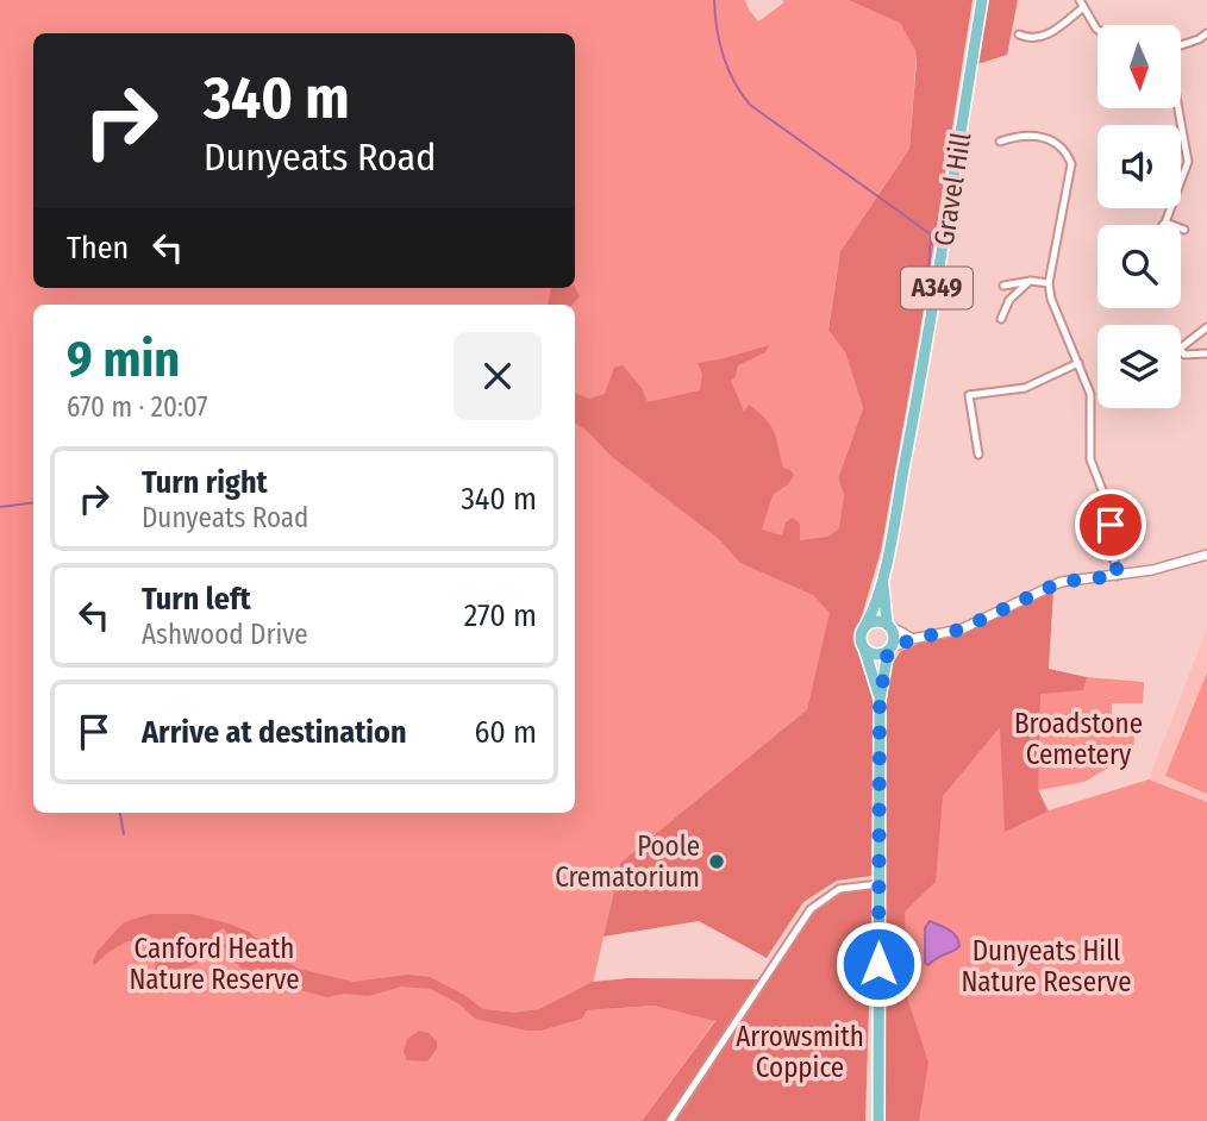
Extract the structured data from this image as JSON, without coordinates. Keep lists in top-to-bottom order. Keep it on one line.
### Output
{"streets":{"main road":["Gravel Hill","A349"]},"parks":["Broadstone Cemetery","Canford Heath Nature Reserve","Dunyeats Hill Nature Reserve","Arrowsmith Coppice"],"places":["Poole Crematorium"],"north":"bottom","page":{"turn":["340 m","Dunyeats Road"],"then":"Then","heading":["9 min","670 m · 20:07"],"list":[{"name":"Turn right","note":"Dunyeats Road","value":"340 m"},{"name":"Turn left","note":"Ashwood Drive","value":"270 m"},{"name":"Arrive at destination","value":"60 m"}]}}
